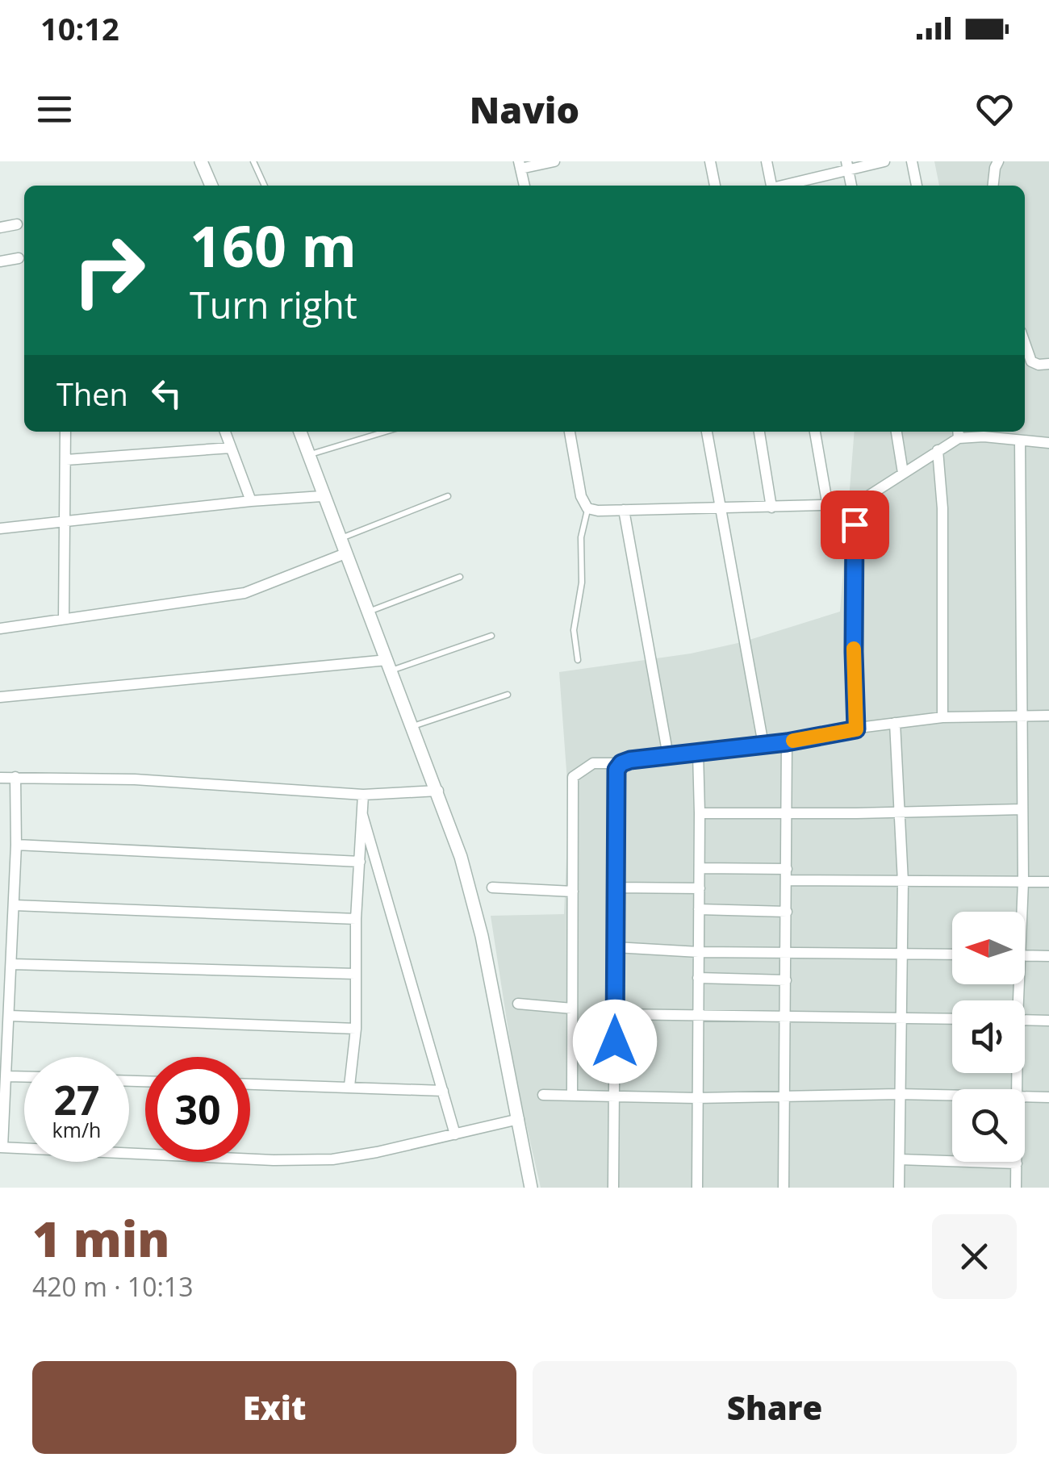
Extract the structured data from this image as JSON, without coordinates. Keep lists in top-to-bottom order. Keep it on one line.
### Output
{"north":"left","page":{"status":"10:12","header":"Navio","turn":["160 m","Turn right"],"then":"Then","speed":"27 km/h","limit":"30","heading":["1 min","420 m · 10:13"],"buttons":["Exit","Share"]}}
